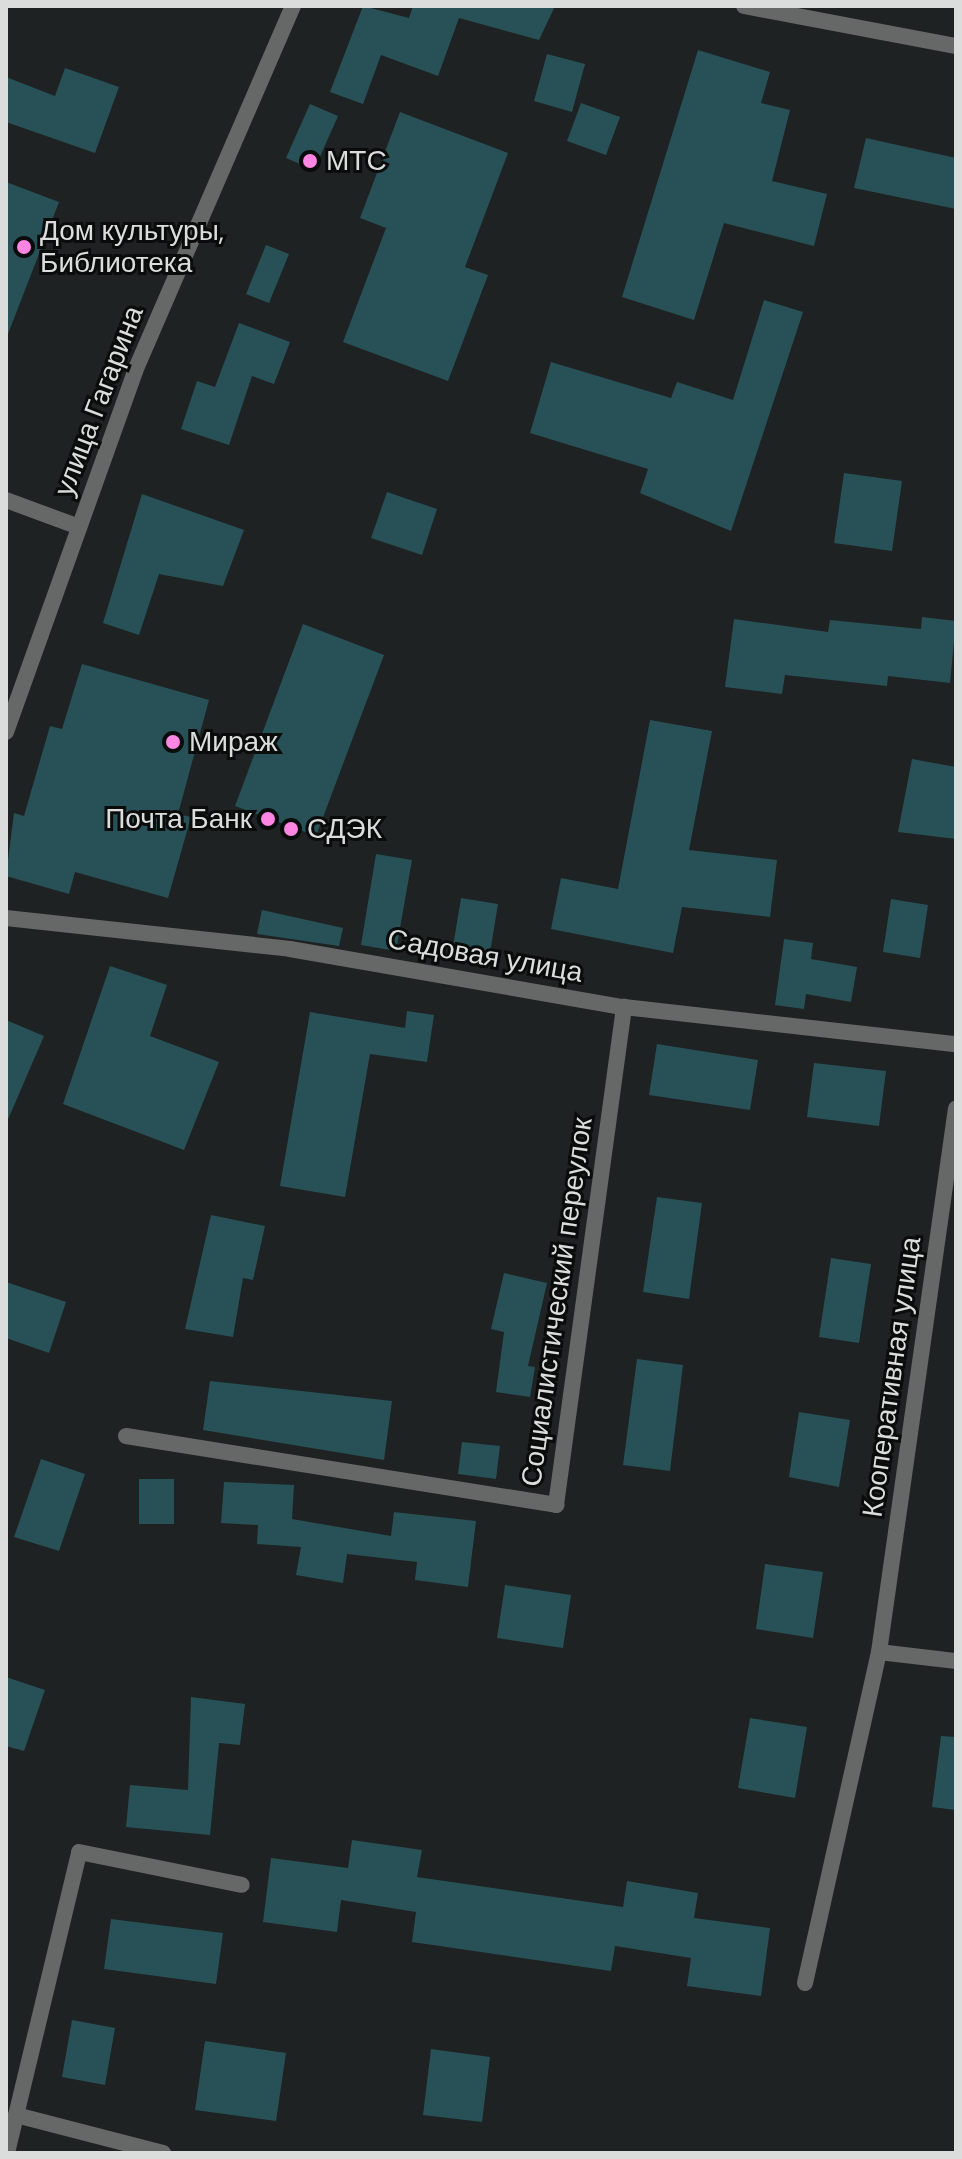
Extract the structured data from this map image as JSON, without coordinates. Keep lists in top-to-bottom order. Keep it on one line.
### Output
{"streets":{"street":["улица Гагарина","Садовая улица","Социалистический переулок","Кооперативная улица"]},"crossings":[["Садовая улица","Социалистический переулок"]],"places":["МТС","Дом культуры, Библиотека","Мираж","Почта Банк","СДЭК"]}
